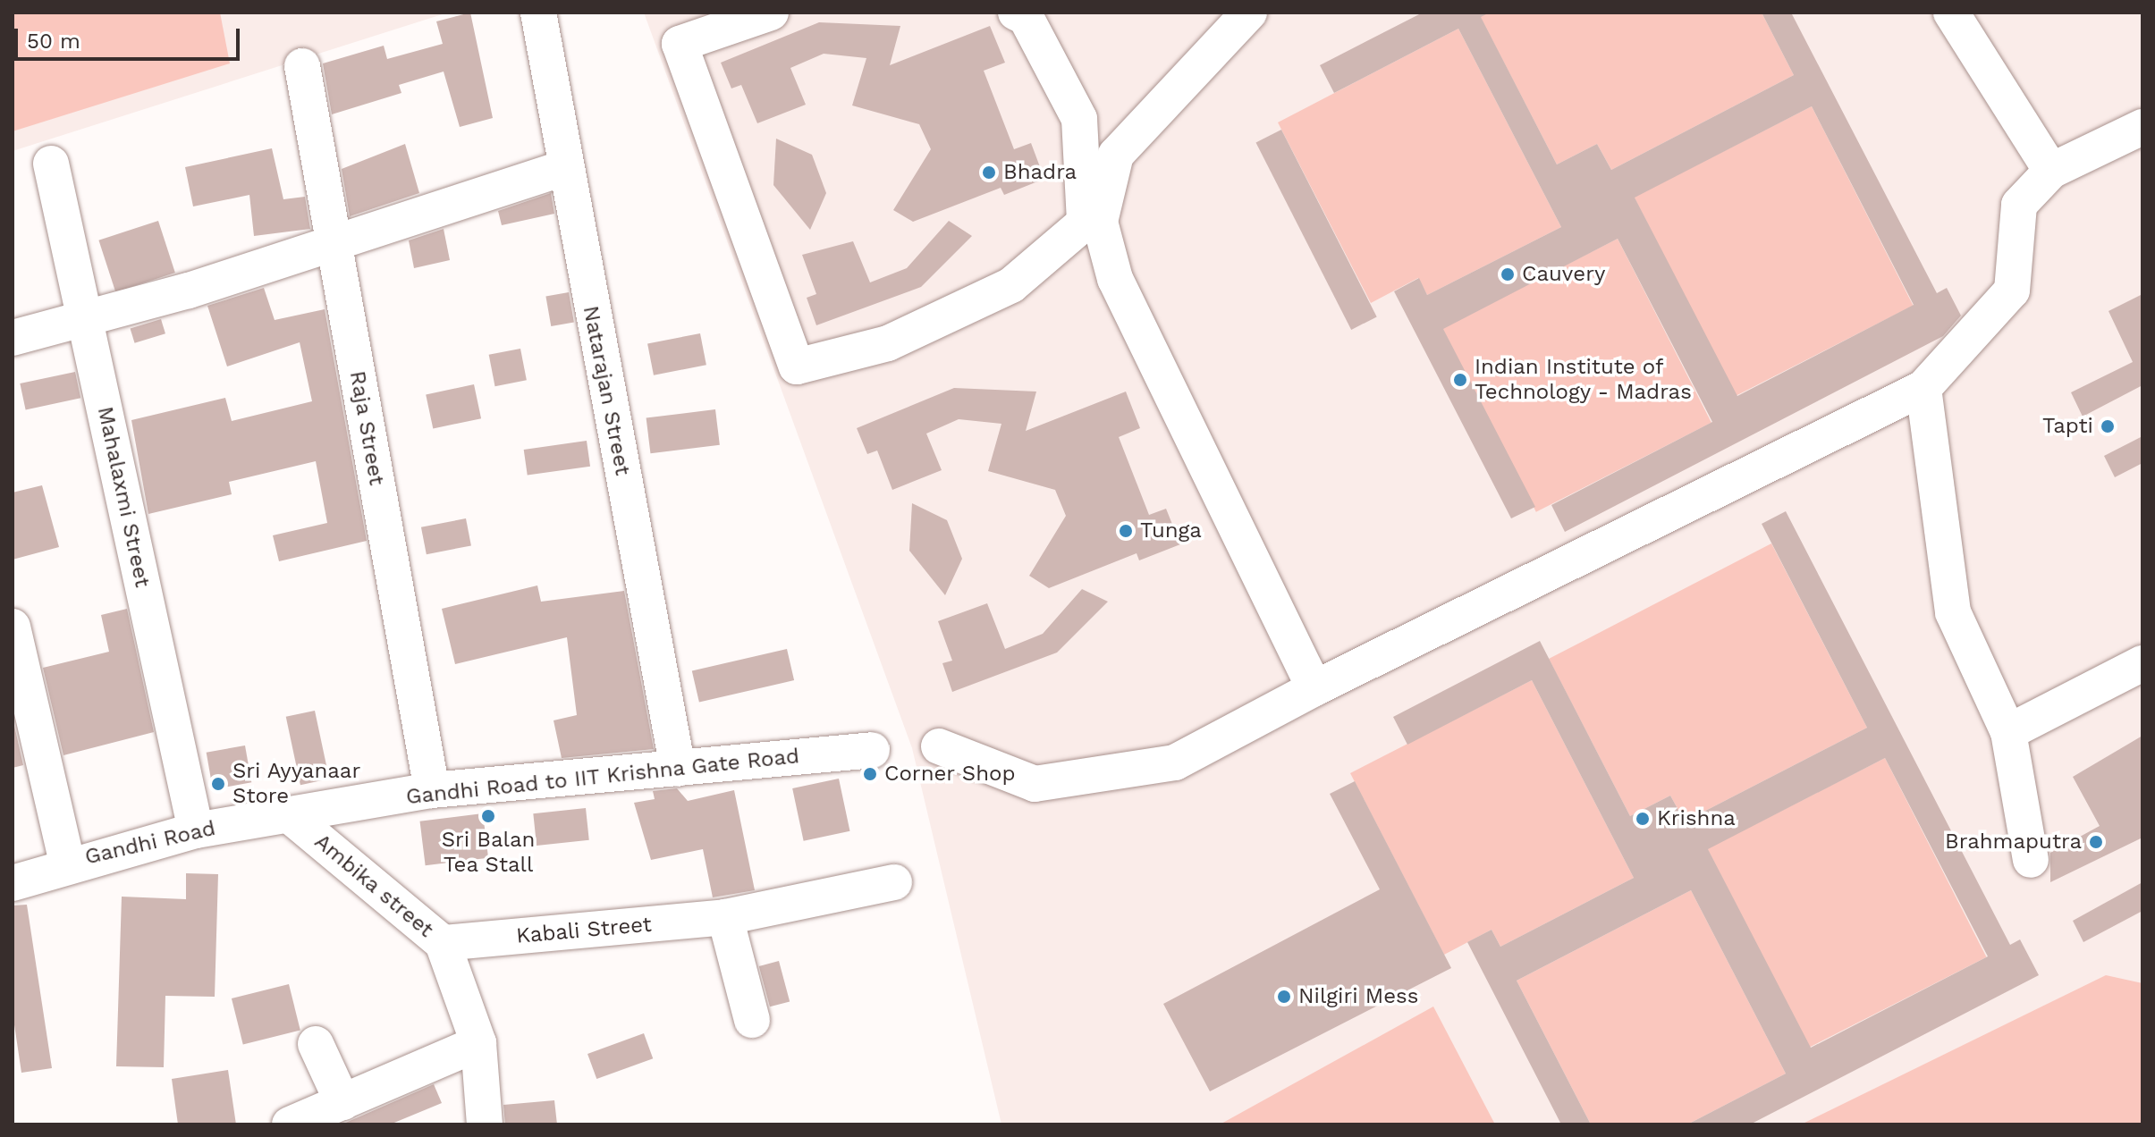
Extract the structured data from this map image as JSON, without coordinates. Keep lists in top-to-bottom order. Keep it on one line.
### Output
{"streets":{"street":["Natarajan Street","Raja Street","Mahalaxmi Street","Gandhi Road to IIT Krishna Gate Road","Gandhi Road","Ambika street","Kabali Street"]},"crossings":[["Natarajan Street","Gandhi Road to IIT Krishna Gate Road"],["Raja Street","Gandhi Road to IIT Krishna Gate Road"],["Mahalaxmi Street","Gandhi Road"],["Gandhi Road to IIT Krishna Gate Road","Gandhi Road"],["Gandhi Road to IIT Krishna Gate Road","Ambika street"],["Gandhi Road","Ambika street"],["Ambika street","Kabali Street"]],"places":["Bhadra","Cauvery","Indian Institute of Technology - Madras","Tapti","Tunga","Corner Shop","Sri Ayyanaar Store","Sri Balan Tea Stall","Krishna","Brahmaputra","Nilgiri Mess"],"scale_bar":"50 m"}
